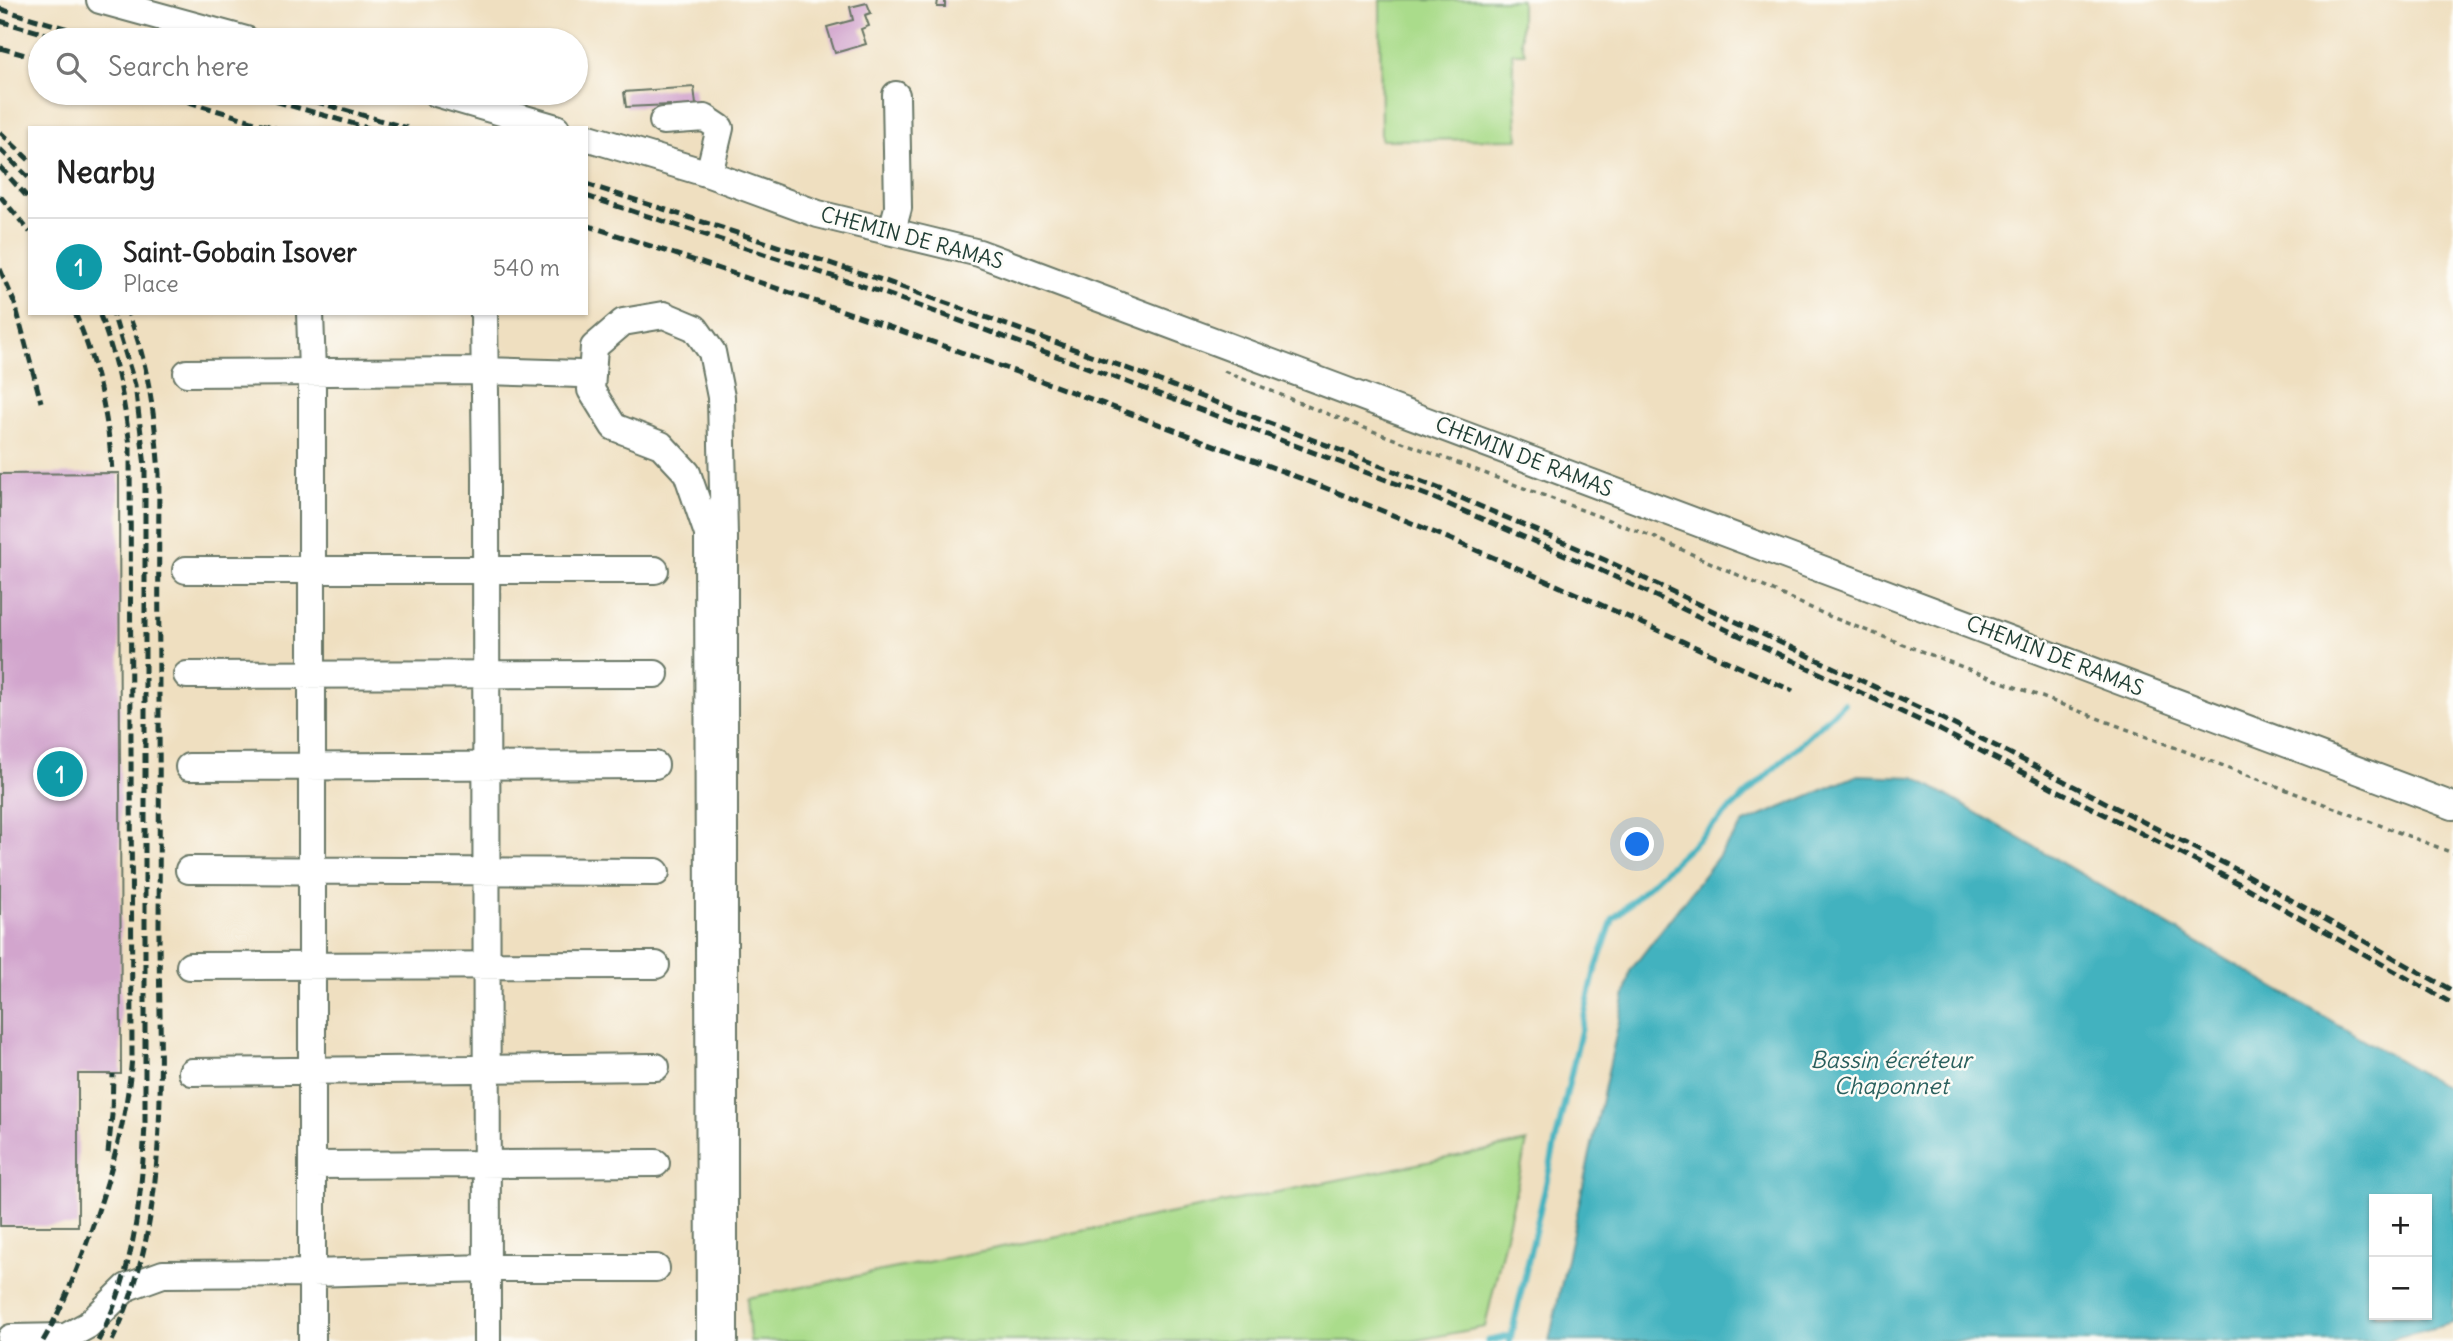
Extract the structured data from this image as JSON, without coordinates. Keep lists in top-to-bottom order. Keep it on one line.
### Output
{"streets":{"street":["CHEMIN DE RAMAS"]},"water":["Bassin écréteur Chaponnet"],"page":{"search":"Search here","heading":"Nearby","list":[{"mark":"1","name":"Saint-Gobain Isover","note":"Place","value":"540 m"}],"pins":"1","map_buttons":["+","−"]}}
